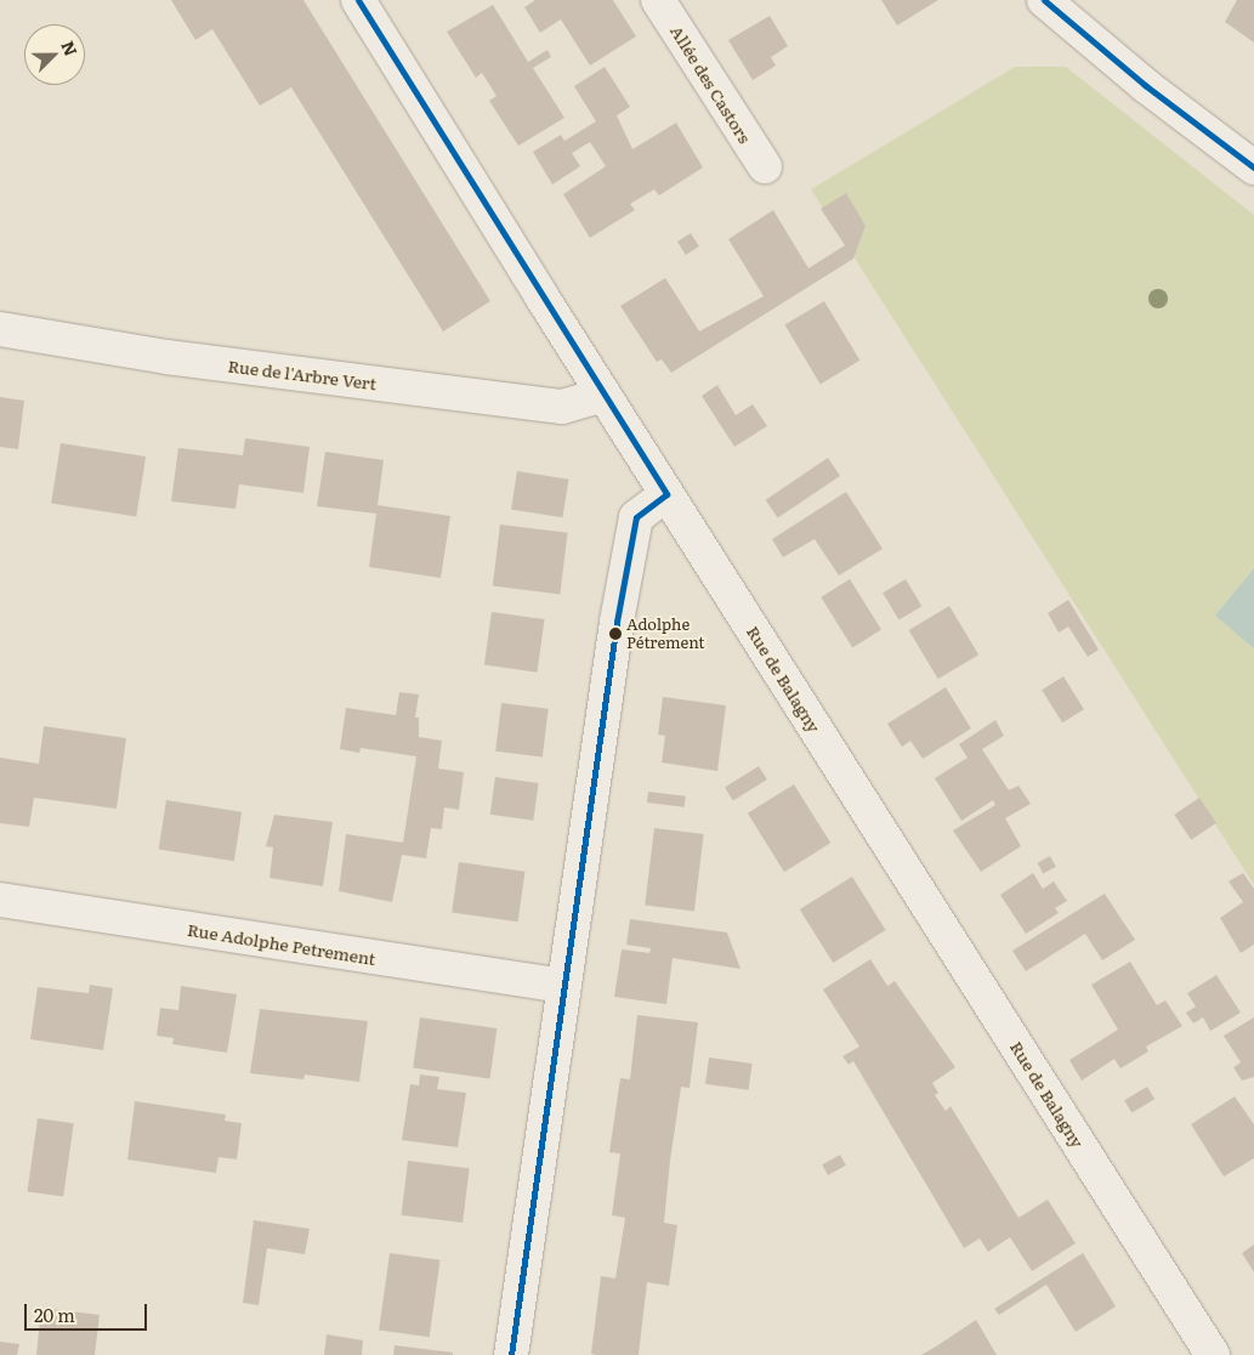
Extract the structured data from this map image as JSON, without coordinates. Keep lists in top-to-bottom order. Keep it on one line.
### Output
{"streets":{"street":["Allée des Castors","Rue de l'Arbre Vert","Rue de Balagny","Rue Adolphe Petrement"]},"crossings":[["Rue de l'Arbre Vert","Rue de Balagny"]],"places":["Adolphe Pétrement"],"scale_bar":"20 m","north":"top right"}
